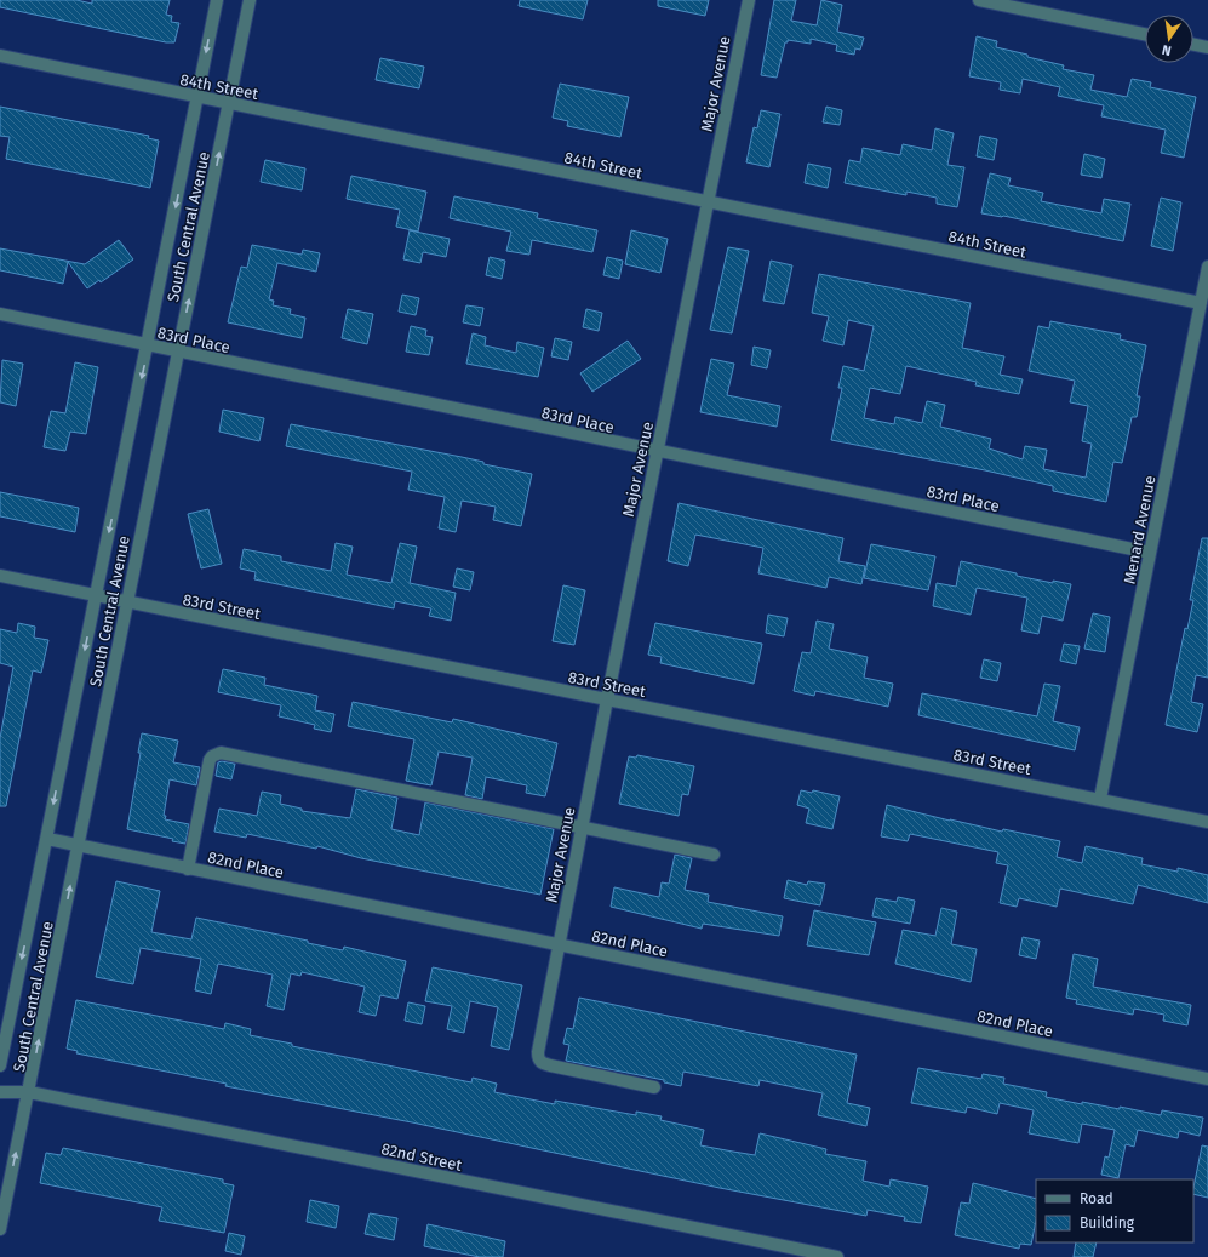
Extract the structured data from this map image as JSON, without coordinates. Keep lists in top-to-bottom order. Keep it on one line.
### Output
{"streets":{"street":["Major Avenue","84th Street","South Central Avenue","83rd Place","Menard Avenue","83rd Street","82nd Place","82nd Street"]},"crossings":[["Major Avenue","84th Street"],["Major Avenue","83rd Place"],["Major Avenue","83rd Street"],["Major Avenue","82nd Place"],["84th Street","South Central Avenue"],["84th Street","Menard Avenue"],["South Central Avenue","83rd Place"],["South Central Avenue","83rd Street"],["South Central Avenue","82nd Place"],["South Central Avenue","82nd Street"],["83rd Place","Menard Avenue"],["Menard Avenue","83rd Street"]],"legend":["Road","Building"],"north":"bottom"}
